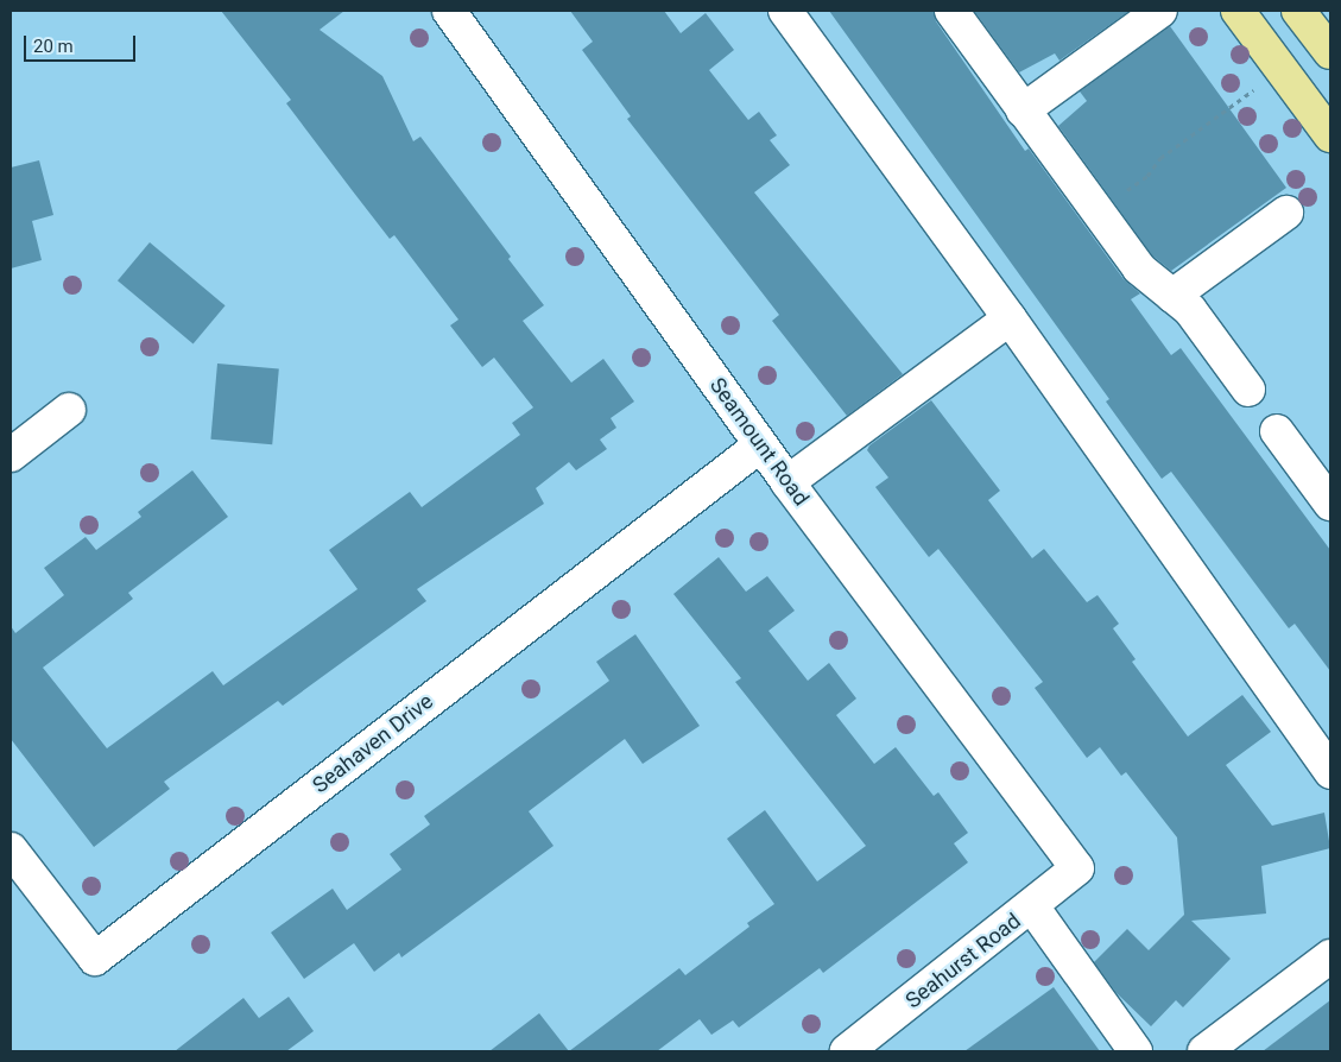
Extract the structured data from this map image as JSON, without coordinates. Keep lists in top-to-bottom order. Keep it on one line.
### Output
{"streets":{"street":["Seamount Road","Seahaven Drive","Seahurst Road"]},"crossings":[["Seamount Road","Seahaven Drive"],["Seamount Road","Seahurst Road"]],"scale_bar":"20 m"}
